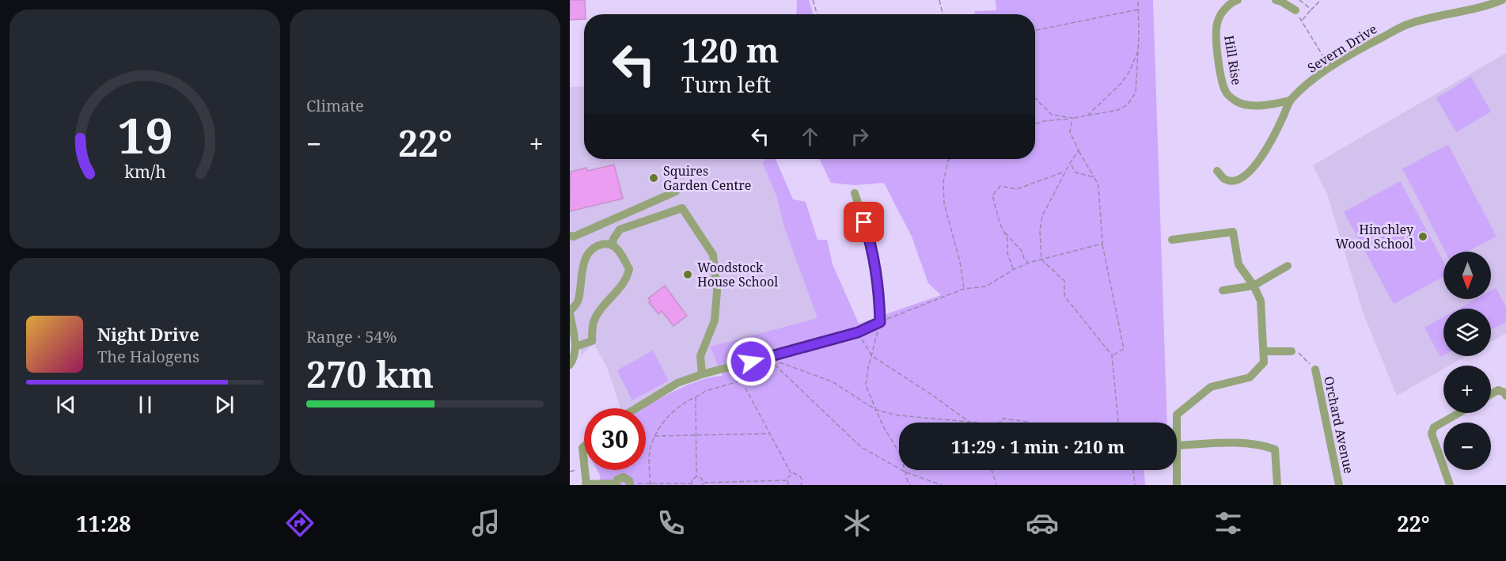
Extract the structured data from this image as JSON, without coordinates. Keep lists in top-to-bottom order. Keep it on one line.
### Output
{"streets":{"street":["Severn Drive","Hill Rise","Orchard Avenue"]},"crossings":[["Severn Drive","Hill Rise"]],"places":["Squires Garden Centre","Hinchley Wood School","Woodstock House School"],"north":"bottom","page":{"tile":["Climate",["Range · 54%","270 km"]],"turn":["120 m","Turn left"],"heat":["−","22°","+"],"map_buttons":["+","−"],"song":["Night Drive","The Halogens"],"limit":"30","trip":"11:29 · 1 min · 210 m","tabs":["11:28","22°"],"gauge":["19","km/h"]}}
